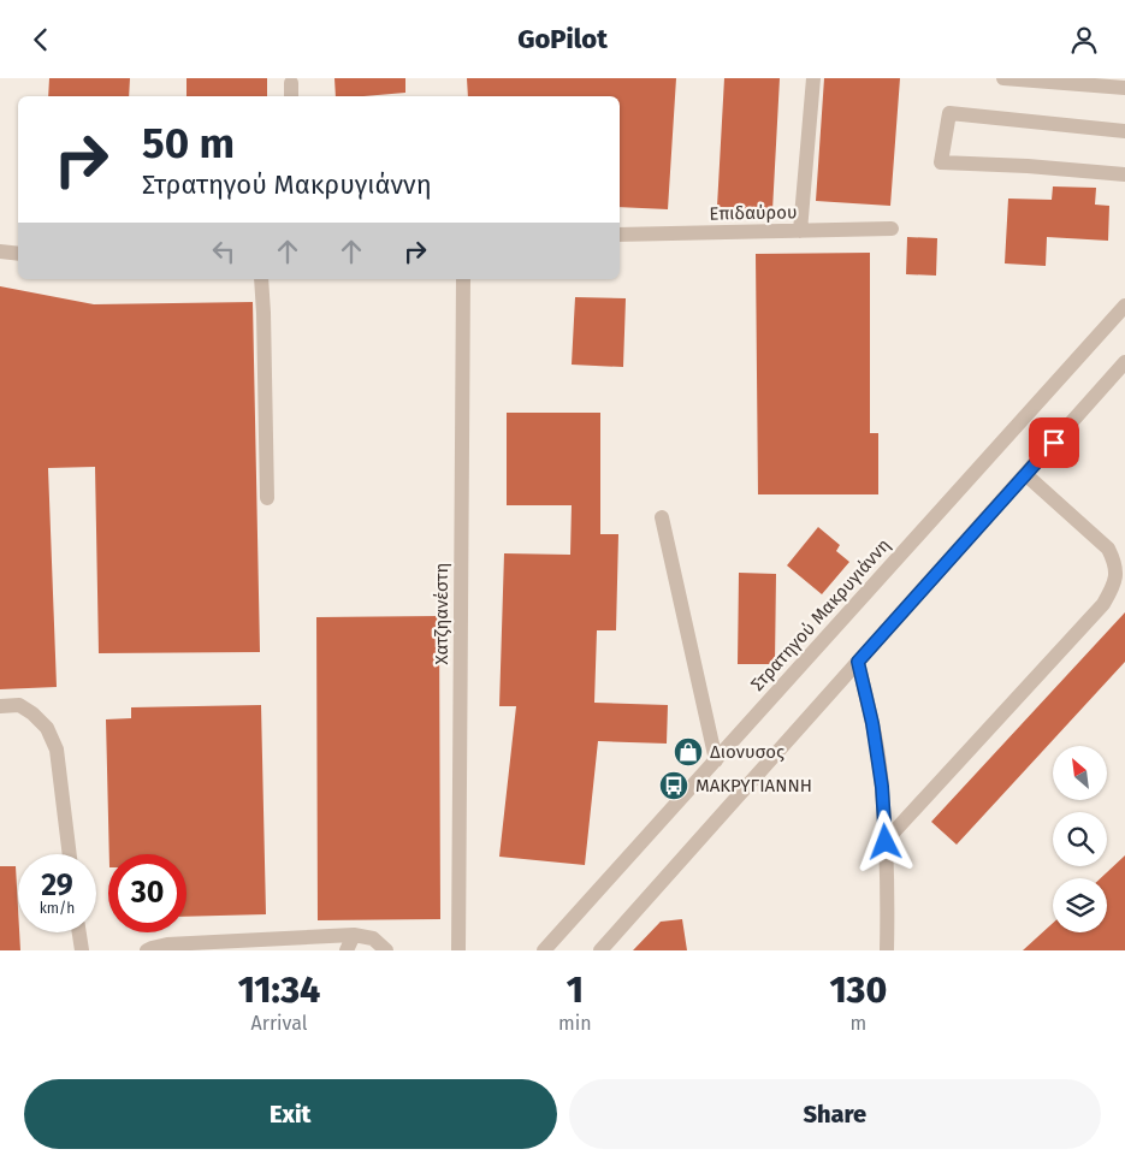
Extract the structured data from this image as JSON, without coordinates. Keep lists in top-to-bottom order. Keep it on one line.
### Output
{"streets":{"street":["Επιδαύρου","Χατζηανέστη","Στρατηγού Μακρυγιάννη"]},"places":{"shop":["Διονυσος"],"bus stop":["ΜΑΚΡΥΓΙΑΝΝΗ"]},"north":"top left","page":{"header":"GoPilot","turn":["50 m","Στρατηγού Μακρυγιάννη"],"speed":"29 km/h","limit":"30","eta":["11:34","Arrival","1","min","130","m"],"buttons":["Exit","Share"]}}
